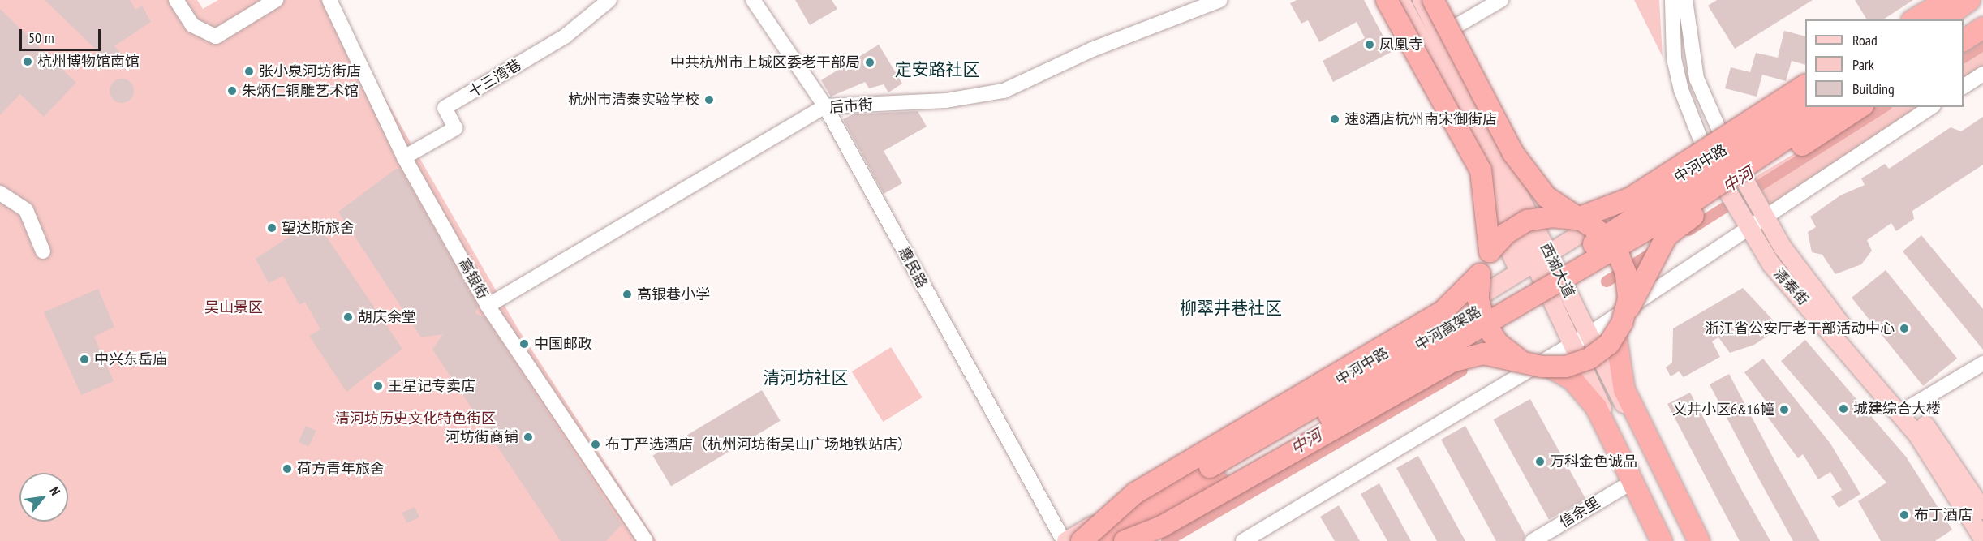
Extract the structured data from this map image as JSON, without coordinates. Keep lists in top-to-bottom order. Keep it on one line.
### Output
{"streets":{"highway":["中河高架路"],"main road":["中河中路","西湖大道","清泰街"],"street":["十三湾巷","后市街","惠民路","高银街","信余里"]},"crossings":[["十三湾巷","高银街"],["后市街","惠民路"],["后市街","高银街"],["中河中路","惠民路"],["中河中路","西湖大道"],["中河中路","清泰街"]],"districts":["定安路社区","柳翠井巷社区","清河坊社区"],"water":["中河"],"parks":["吴山景区","清河坊历史文化特色街区"],"places":["凤凰寺","杭州博物馆南馆","中共杭州市上城区委老干部局","张小泉河坊街店","朱炳仁铜雕艺术馆","杭州市清泰实验学校","速8酒店杭州南宋御街店","望达斯旅舍","高银巷小学","胡庆余堂","浙江省公安厅老干部活动中心","中国邮政","中兴东岳庙","王星记专卖店","城建综合大楼","义井小区6&16幢","河坊街商铺","布丁严选酒店（杭州河坊街吴山广场地铁站店）","万科金色诚品","荷方青年旅舍","布丁酒店"],"legend":["Road","Park","Building"],"scale_bar":"50 m","north":"top right"}
